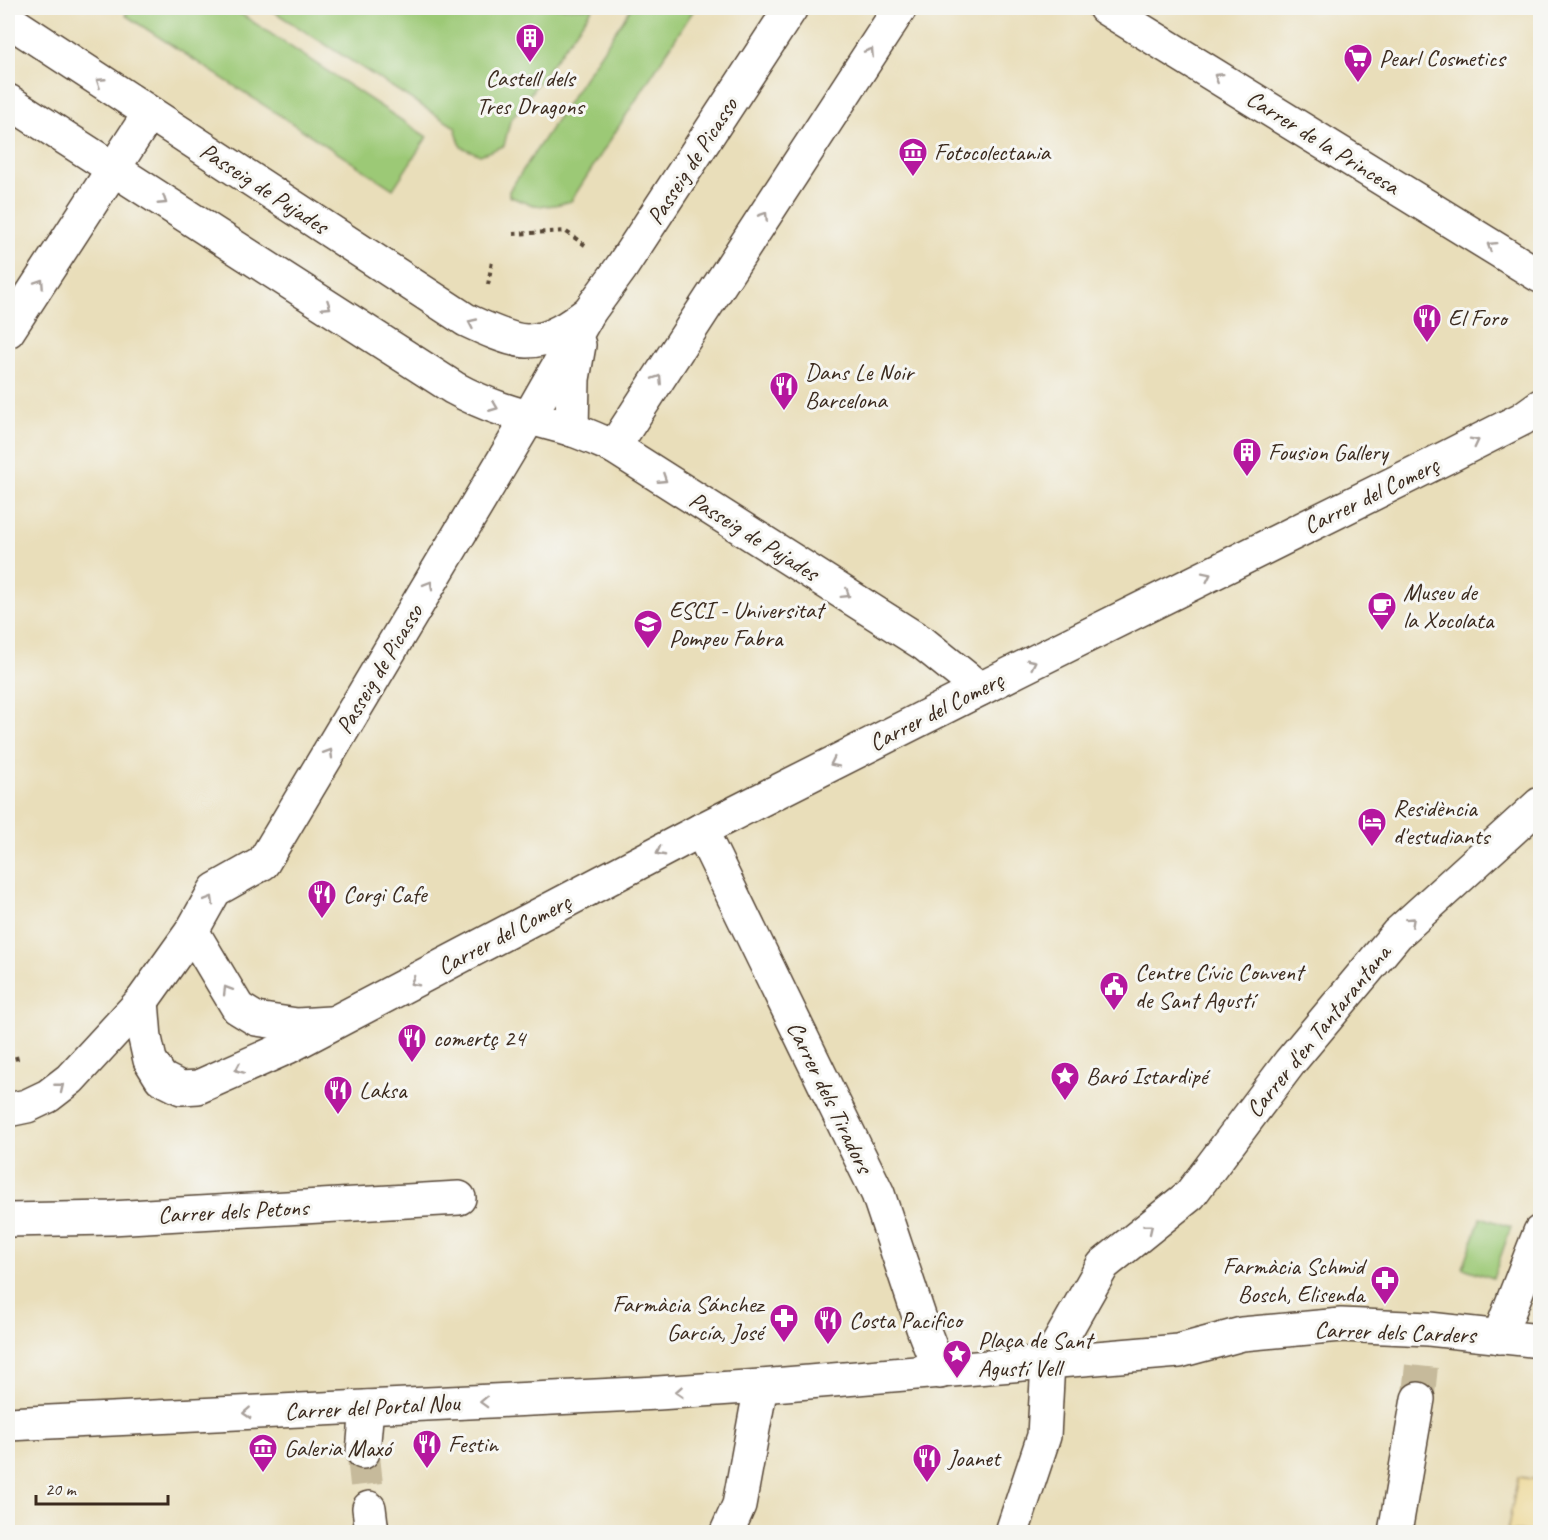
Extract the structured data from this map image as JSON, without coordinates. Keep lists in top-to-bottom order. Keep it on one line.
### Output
{"streets":{"street":["Carrer de la Princesa","Passeig de Picasso","Passeig de Pujades","Carrer del Comerç","Carrer d'en Tantarantana","Carrer dels Tiradors","Carrer dels Petons","Carrer dels Carders","Carrer del Portal Nou"]},"crossings":[["Passeig de Picasso","Passeig de Pujades"],["Passeig de Picasso","Carrer del Comerç"],["Passeig de Pujades","Carrer del Comerç"],["Carrer del Comerç","Carrer dels Tiradors"],["Carrer d'en Tantarantana","Carrer dels Carders"]],"one_way":["Carrer de la Princesa","Passeig de Picasso","Carrer d'en Tantarantana","Carrer del Portal Nou"],"places":{"building":["Castell dels Tres Dragons","Fousion Gallery"],"supermarket":["Pearl Cosmetics"],"museum":["Fotocolectania","Galeria Maxó"],"restaurant":["El Foro","Dans Le Noir Barcelona","Corgi Cafe","comertç 24","Laksa","Costa Pacifico","Festin","Joanet"],"cafe":["Museu de la Xocolata"],"school or university":["ESCI - Universitat Pompeu Fabra"],"hotel":["Residència d'estudiants"],"public building":["Centre Cívic Convent de Sant Agustí"],"place":["Baró Istardipé","Plaça de Sant Agustí Vell"],"pharmacy":["Farmàcia Schmid Bosch, Elisenda","Farmàcia Sánchez García, José"]},"scale_bar":"20 m"}
